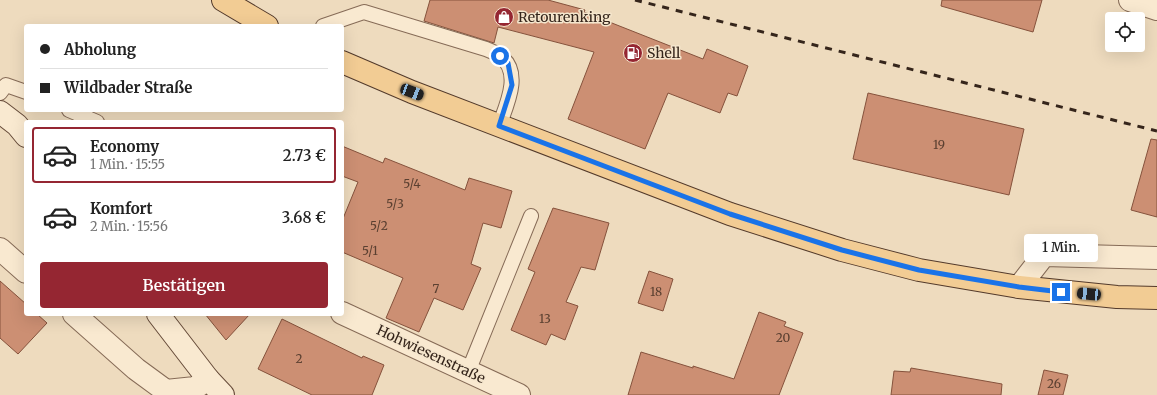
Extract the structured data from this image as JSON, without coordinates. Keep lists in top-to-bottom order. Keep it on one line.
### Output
{"streets":{"street":["Hohwiesenstraße"]},"places":{"shop":["Retourenking"],"fuel station":["Shell"]},"house_numbers":["19","5/4","5/3","5/2","5/1","7","18","13","20","2","26"],"page":{"banner":["Abholung","Wildbader Straße"],"list":[{"name":"Economy","note":"1 Min. · 15:55","value":"2.73 €"},{"name":"Komfort","note":"2 Min. · 15:56","value":"3.68 €"}],"bubble":"1 Min.","buttons":"Bestätigen"}}
